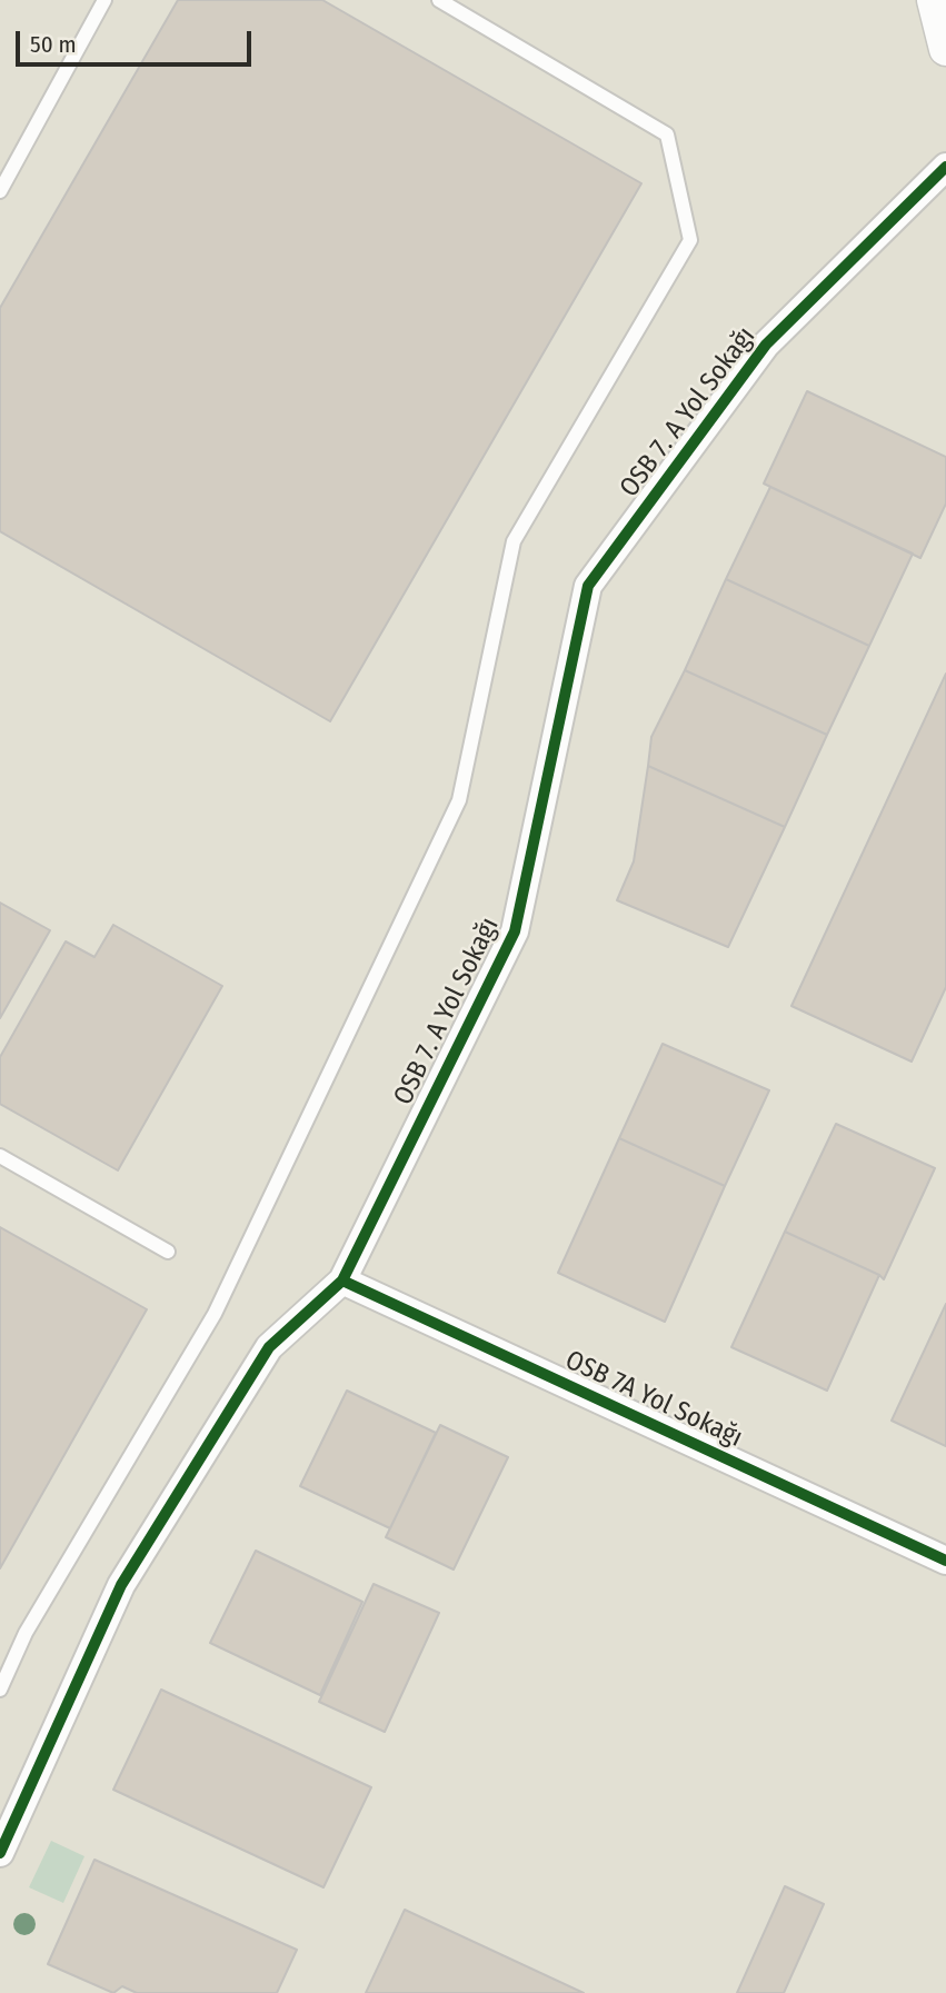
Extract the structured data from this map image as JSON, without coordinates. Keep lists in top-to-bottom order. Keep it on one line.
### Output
{"streets":{"street":["OSB 7. A Yol Sokağı","OSB 7A Yol Sokağı"]},"crossings":[["OSB 7. A Yol Sokağı","OSB 7A Yol Sokağı"]],"scale_bar":"50 m"}
